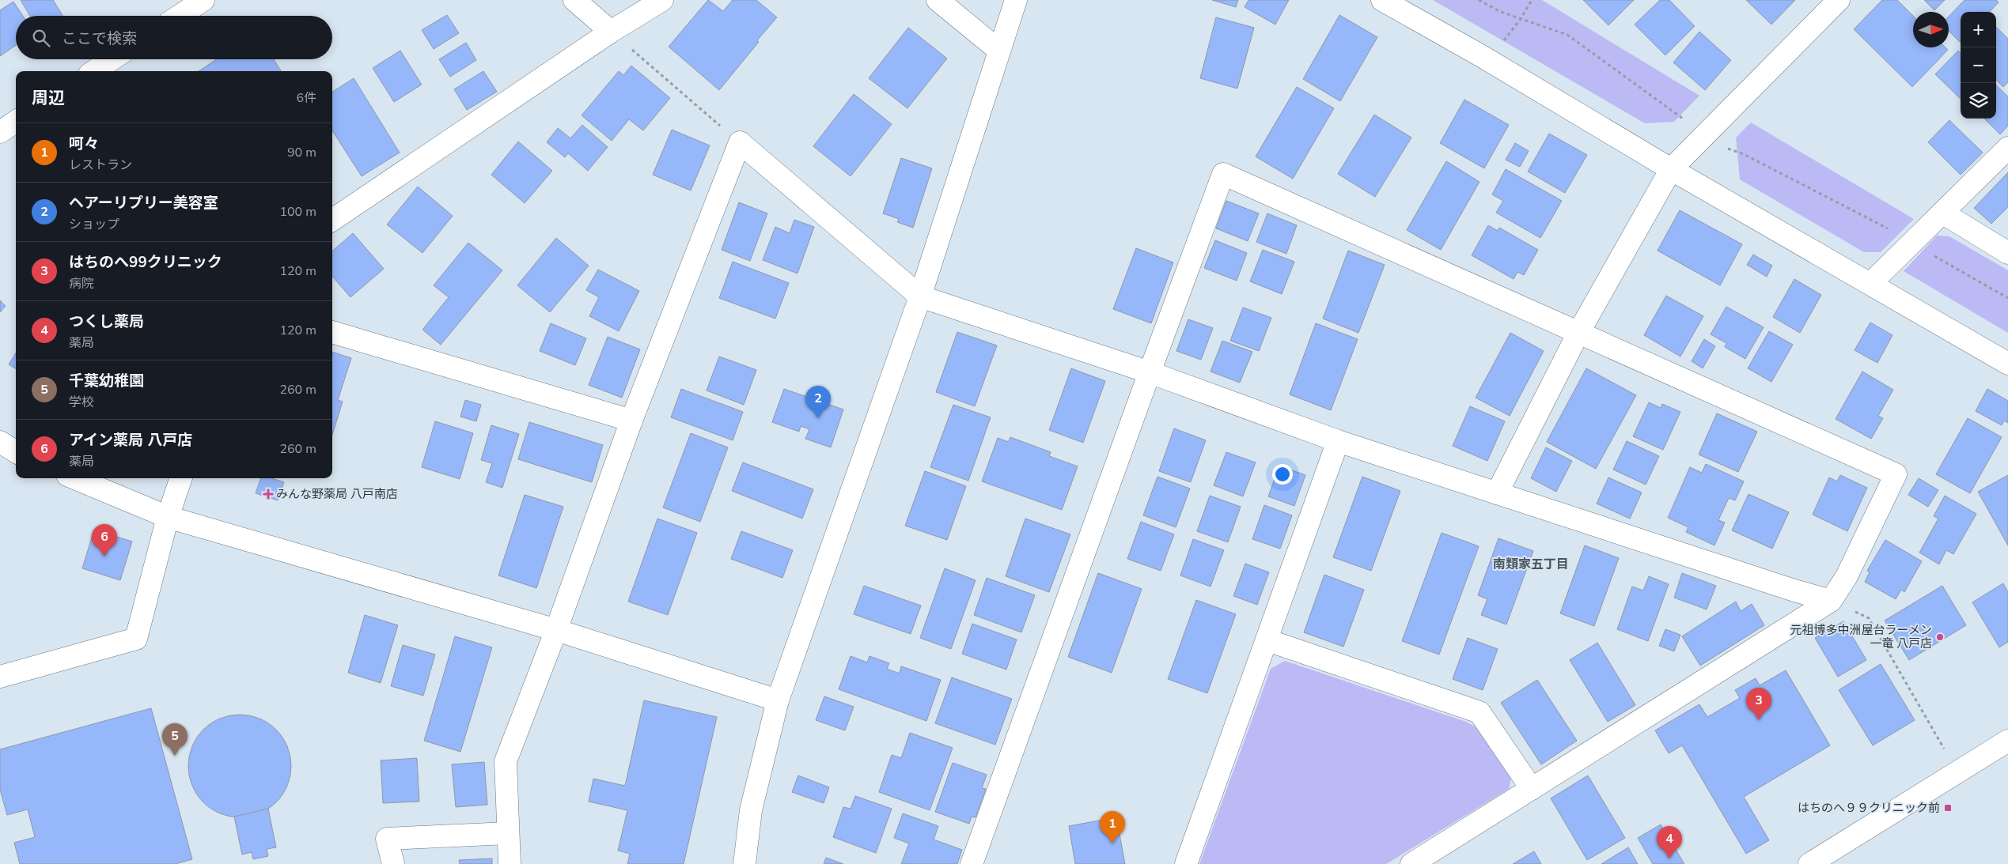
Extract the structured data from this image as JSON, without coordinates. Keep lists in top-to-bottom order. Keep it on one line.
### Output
{"districts":["南類家五丁目"],"places":{"health":["みんな野薬局 八戸南店"],"other":["元祖博多中洲屋台ラーメン 一竜 八戸店"],"transit":["はちのへ９９クリニック前"]},"north":"right","page":{"map_buttons":["+","−"],"search":"ここで検索","heading":["周辺","6件"],"list":[{"mark":"1","name":"呵々","note":"レストラン","value":"90 m"},{"mark":"2","name":"ヘアーリプリー美容室","note":"ショップ","value":"100 m"},{"mark":"3","name":"はちのへ99クリニック","note":"病院","value":"120 m"},{"mark":"4","name":"つくし薬局","note":"薬局","value":"120 m"},{"mark":"5","name":"千葉幼稚園","note":"学校","value":"260 m"},{"mark":"6","name":"アイン薬局 八戸店","note":"薬局","value":"260 m"}],"pins":["2","6","3","5","1","4"]}}
